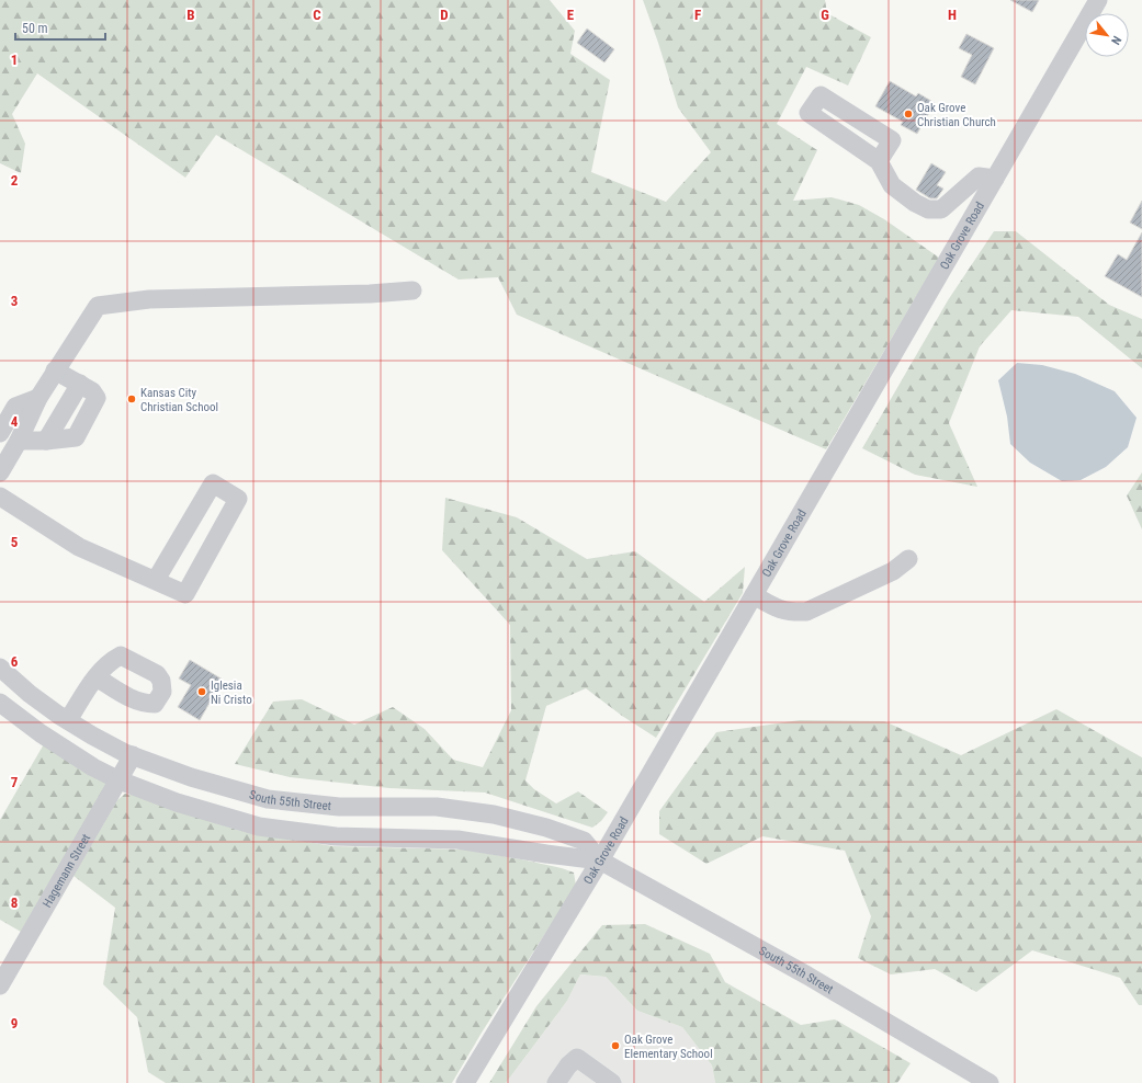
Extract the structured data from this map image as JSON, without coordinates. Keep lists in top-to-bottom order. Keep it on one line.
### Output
{"streets":{"street":["Oak Grove Road","South 55th Street","Hagemann Street"]},"crossings":[["Oak Grove Road","South 55th Street"],["South 55th Street","Hagemann Street"]],"places":["Oak Grove Christian Church","Kansas City Christian School","Iglesia Ni Cristo","Oak Grove Elementary School"],"scale_bar":"50 m","north":"bottom right","grid":{"columns":["B","C","D","E","F","G","H"],"rows":["1","2","3","4","5","6","7","8","9"]}}
